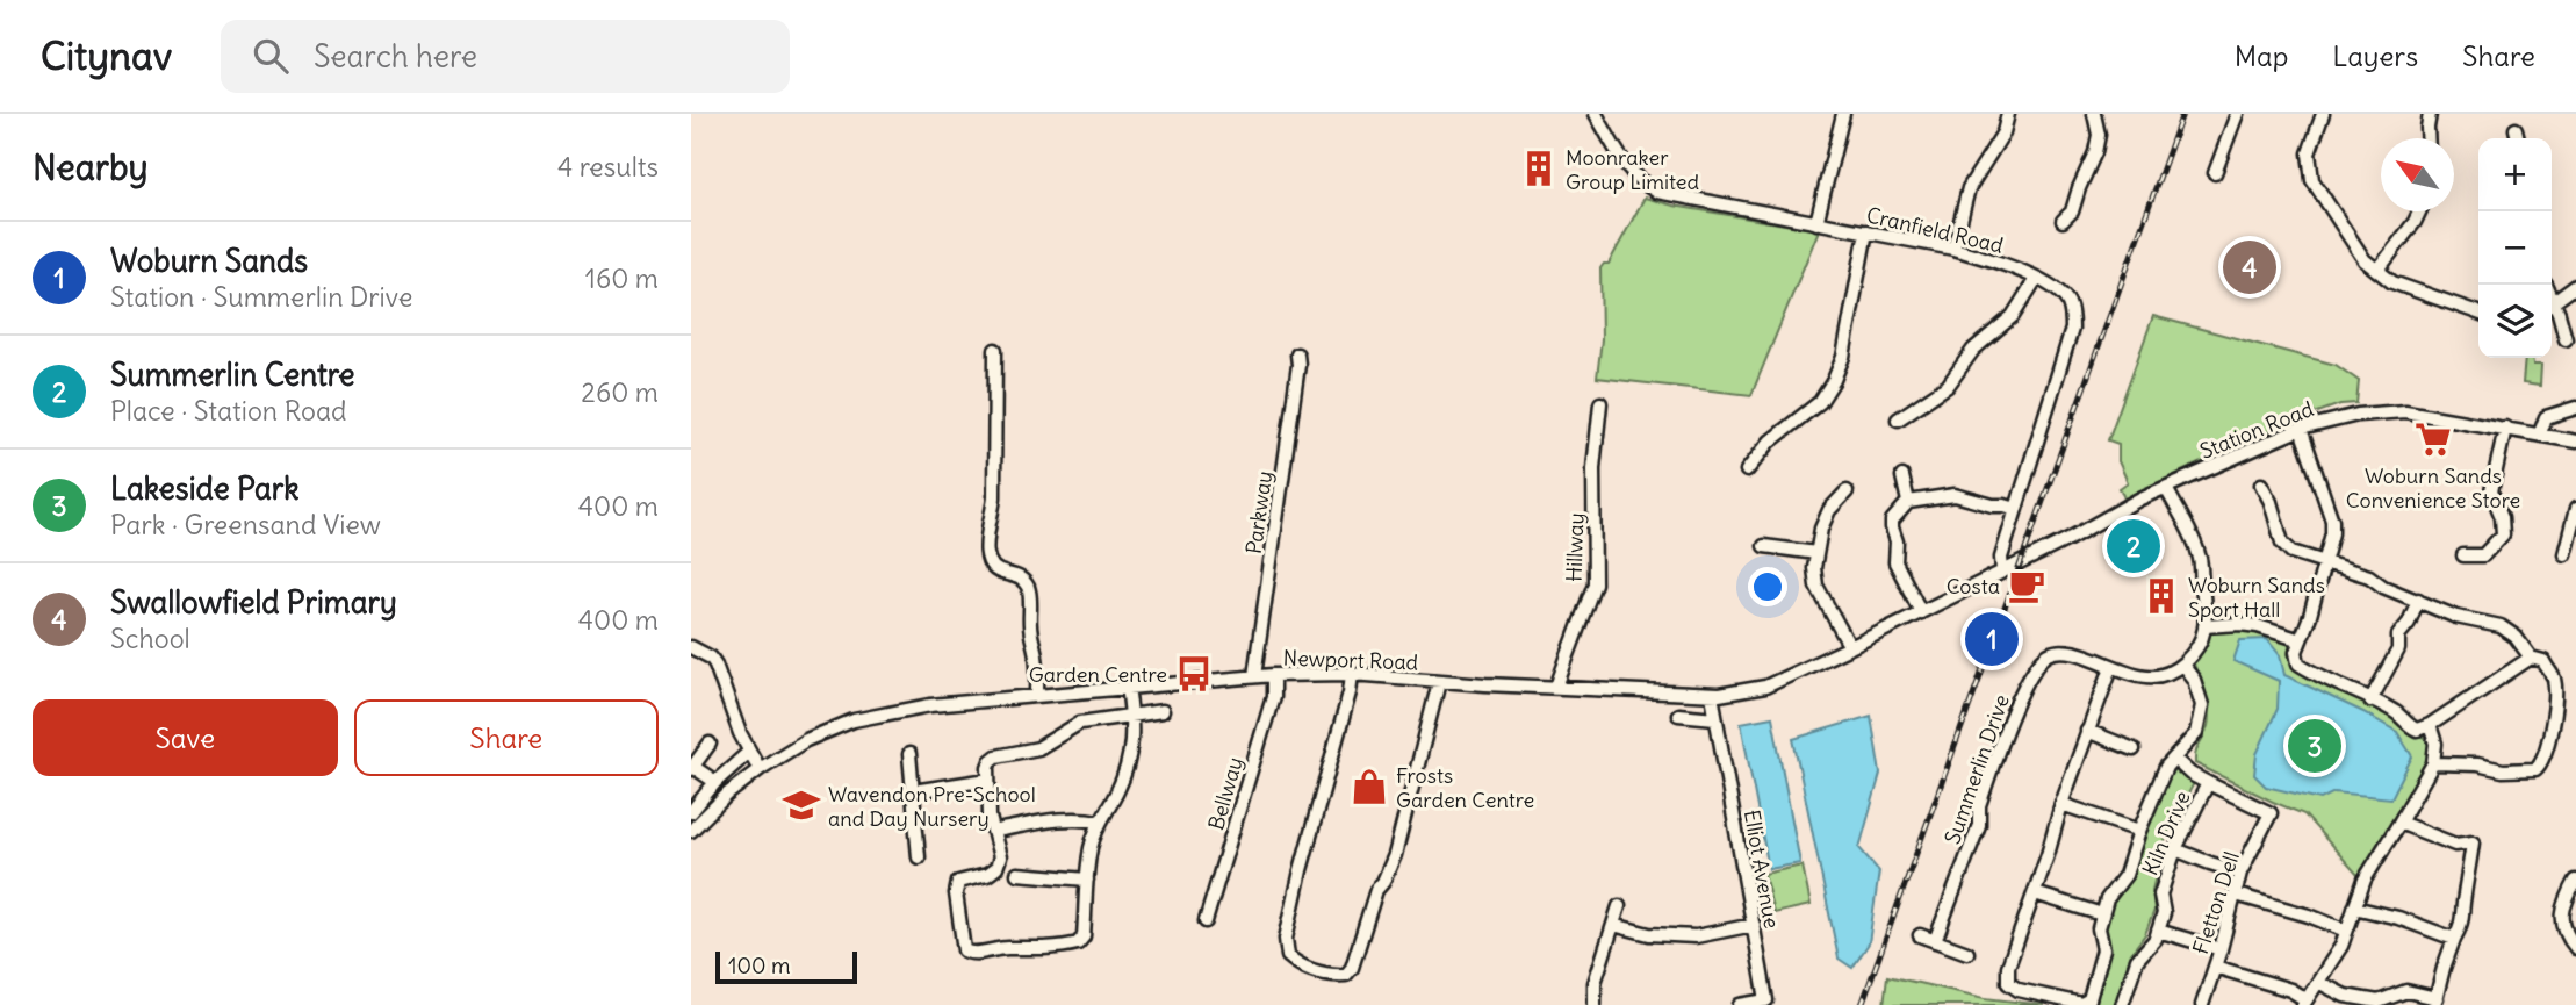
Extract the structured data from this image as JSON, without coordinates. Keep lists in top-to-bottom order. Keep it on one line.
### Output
{"streets":{"street":["Cranfield Road","Station Road","Parkway","Hillway","Newport Road","Summerlin Drive","Bellway","Kiln Drive","Elliot Avenue","Fletton Dell"]},"crossings":[["Cranfield Road","Newport Road"],["Station Road","Newport Road"],["Parkway","Newport Road"],["Hillway","Newport Road"],["Newport Road","Bellway"],["Newport Road","Elliot Avenue"],["Kiln Drive","Fletton Dell"]],"places":{"building":["Moonraker Group Limited","Woburn Sands Sport Hall"],"supermarket":["Woburn Sands Convenience Store"],"cafe":["Costa"],"bus stop":["Garden Centre"],"shop":["Frosts Garden Centre"],"school or university":["Wavendon Pre-School and Day Nursery"]},"scale_bar":"100 m","north":"top left","page":{"header":"Citynav","search":"Search here","nav":["Map","Layers","Share"],"heading":["Nearby","4 results"],"map_buttons":["+","−"],"list":[{"mark":"1","name":"Woburn Sands","note":"Station · Summerlin Drive","value":"160 m"},{"mark":"2","name":"Summerlin Centre","note":"Place · Station Road","value":"260 m"},{"mark":"3","name":"Lakeside Park","note":"Park · Greensand View","value":"400 m"},{"mark":"4","name":"Swallowfield Primary","note":"School","value":"400 m"}],"pins":["4","2","1","3"],"buttons":["Save","Share"],"scale":"100 m"}}
